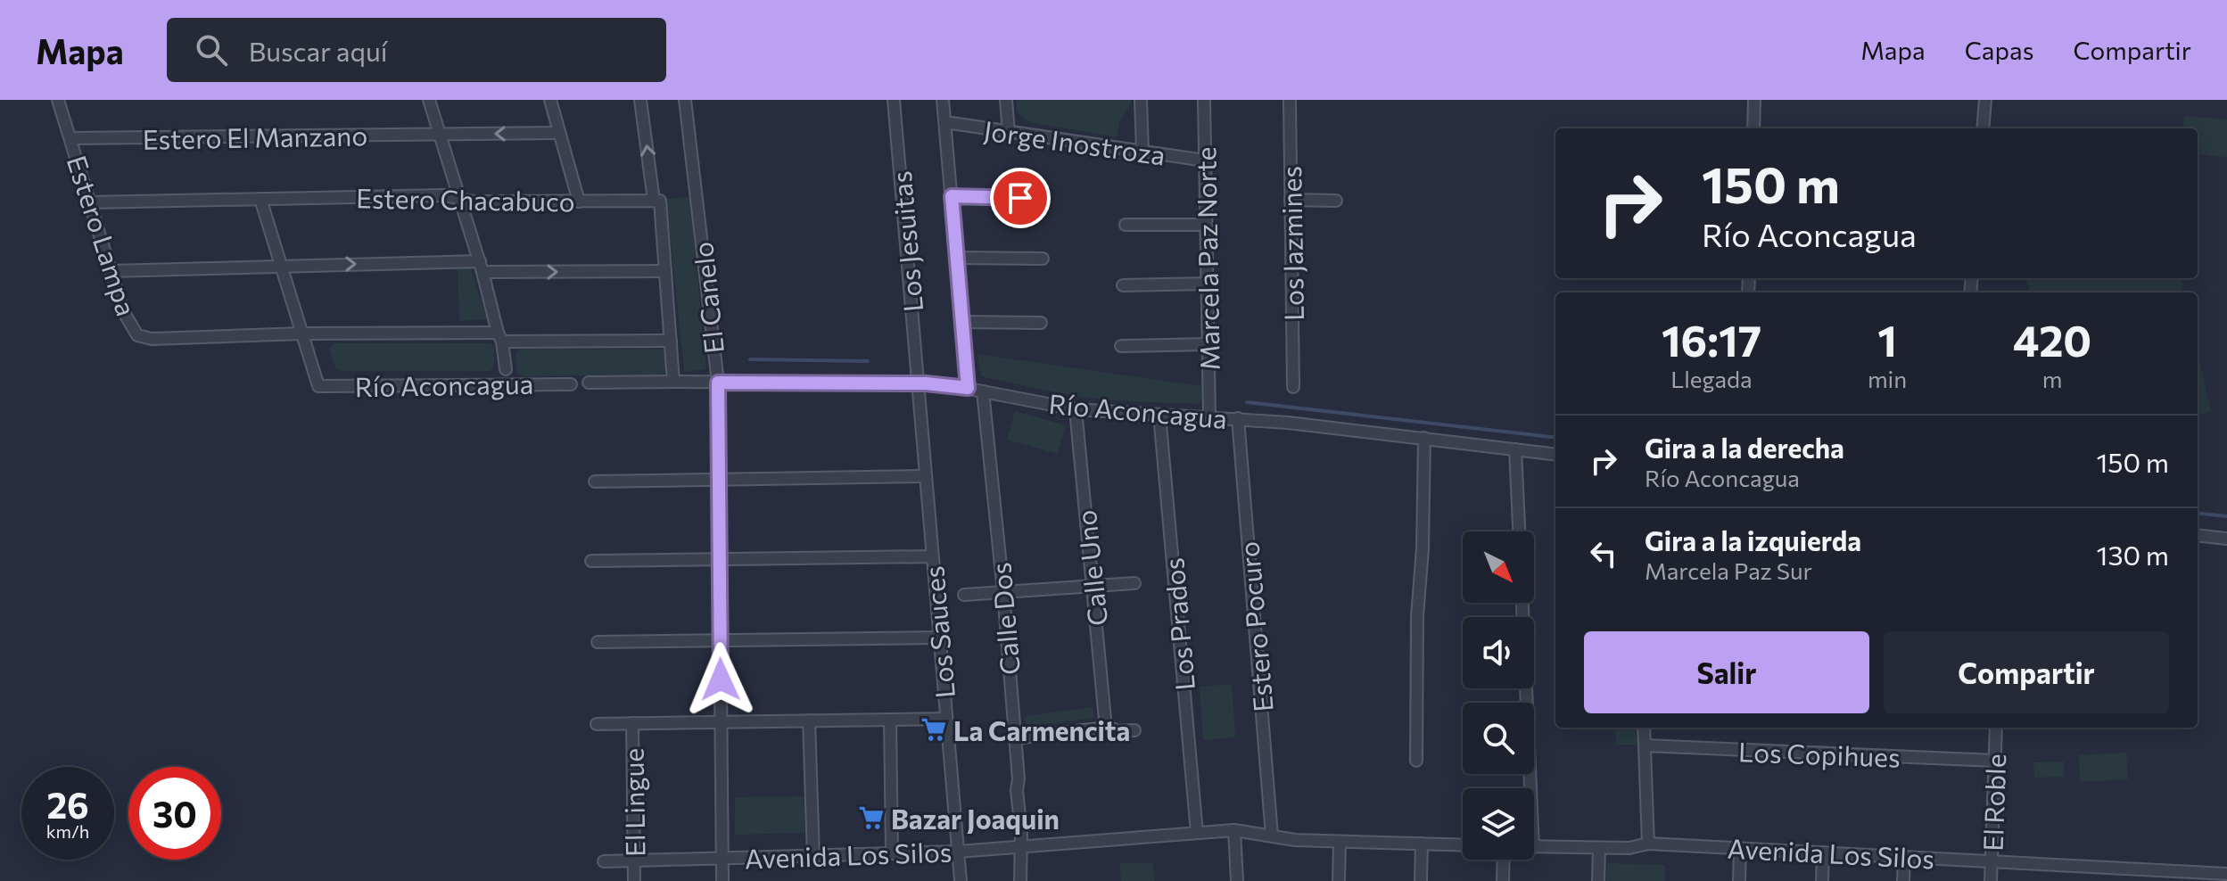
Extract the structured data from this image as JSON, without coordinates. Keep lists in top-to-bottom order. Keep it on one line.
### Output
{"streets":{"street":["Estero El Manzano","Jorge Inostroza","Estero Chacabuco","Estero Lampa","Los Jesuitas","Los Jazmines","Marcela Paz Norte","El Canelo","Río Aconcagua","Calle Uno","Calle Dos","Los Prados","Estero Pocuro","Los Sauces","Los Copihues","El Lingue","El Roble","Avenida Los Silos"]},"crossings":[["Estero El Manzano","Estero Lampa"],["Jorge Inostroza","Marcela Paz Norte"],["Estero Chacabuco","Estero Lampa"],["Estero Lampa","Río Aconcagua"],["Los Jesuitas","Río Aconcagua"],["Los Jesuitas","Los Sauces"],["Marcela Paz Norte","Río Aconcagua"],["El Canelo","Río Aconcagua"],["El Canelo","Avenida Los Silos"],["Río Aconcagua","Calle Uno"],["Río Aconcagua","Calle Dos"],["Río Aconcagua","Los Prados"],["Río Aconcagua","Estero Pocuro"],["Río Aconcagua","Los Sauces"],["Calle Dos","Avenida Los Silos"],["Los Prados","Avenida Los Silos"],["Estero Pocuro","Avenida Los Silos"],["Los Sauces","Avenida Los Silos"],["Los Copihues","El Roble"],["El Lingue","Avenida Los Silos"],["El Roble","Avenida Los Silos"]],"places":{"supermarket":["La Carmencita","Bazar Joaquin"]},"north":"bottom right","page":{"header":"Mapa","search":"Buscar aquí","nav":["Mapa","Capas","Compartir"],"turn":["150 m","Río Aconcagua"],"eta":["16:17","Llegada","1","min","420","m"],"list":[{"name":"Gira a la derecha","note":"Río Aconcagua","value":"150 m"},{"name":"Gira a la izquierda","note":"Marcela Paz Sur","value":"130 m"}],"buttons":["Salir","Compartir"],"speed":"26 km/h","limit":"30"}}
